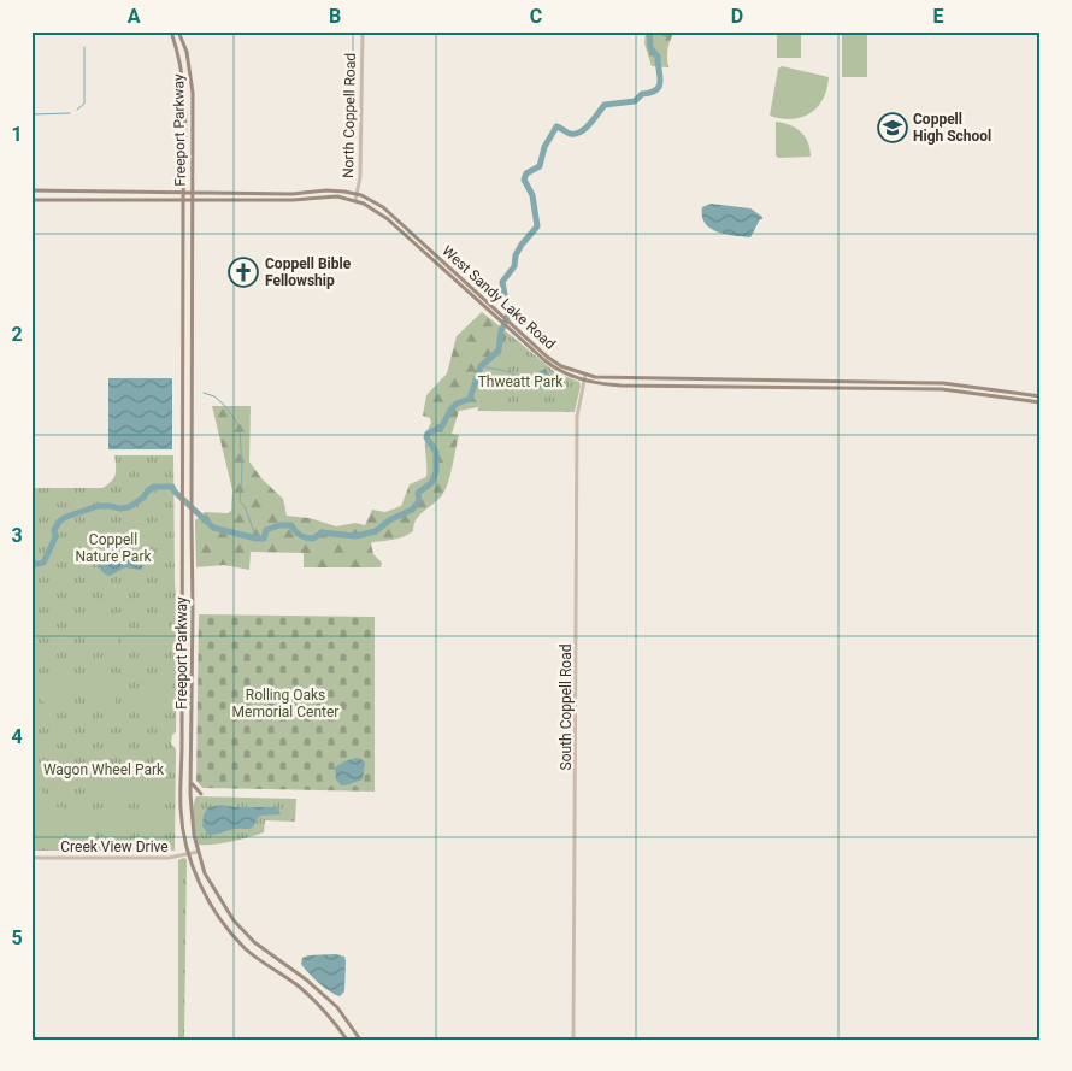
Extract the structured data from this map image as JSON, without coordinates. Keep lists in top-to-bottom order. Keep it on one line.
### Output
{"streets":{"main road":["Freeport Parkway","West Sandy Lake Road"],"street":["North Coppell Road","South Coppell Road","Creek View Drive"]},"crossings":[["North Coppell Road","West Sandy Lake Road"],["Freeport Parkway","West Sandy Lake Road"],["Freeport Parkway","Creek View Drive"],["West Sandy Lake Road","South Coppell Road"]],"parks":["Thweatt Park","Coppell Nature Park","Rolling Oaks Memorial Center","Wagon Wheel Park"],"places":{"school or university":["Coppell High School"],"church":["Coppell Bible Fellowship"]},"grid":{"columns":["A","B","C","D","E"],"rows":["1","2","3","4","5"]}}
